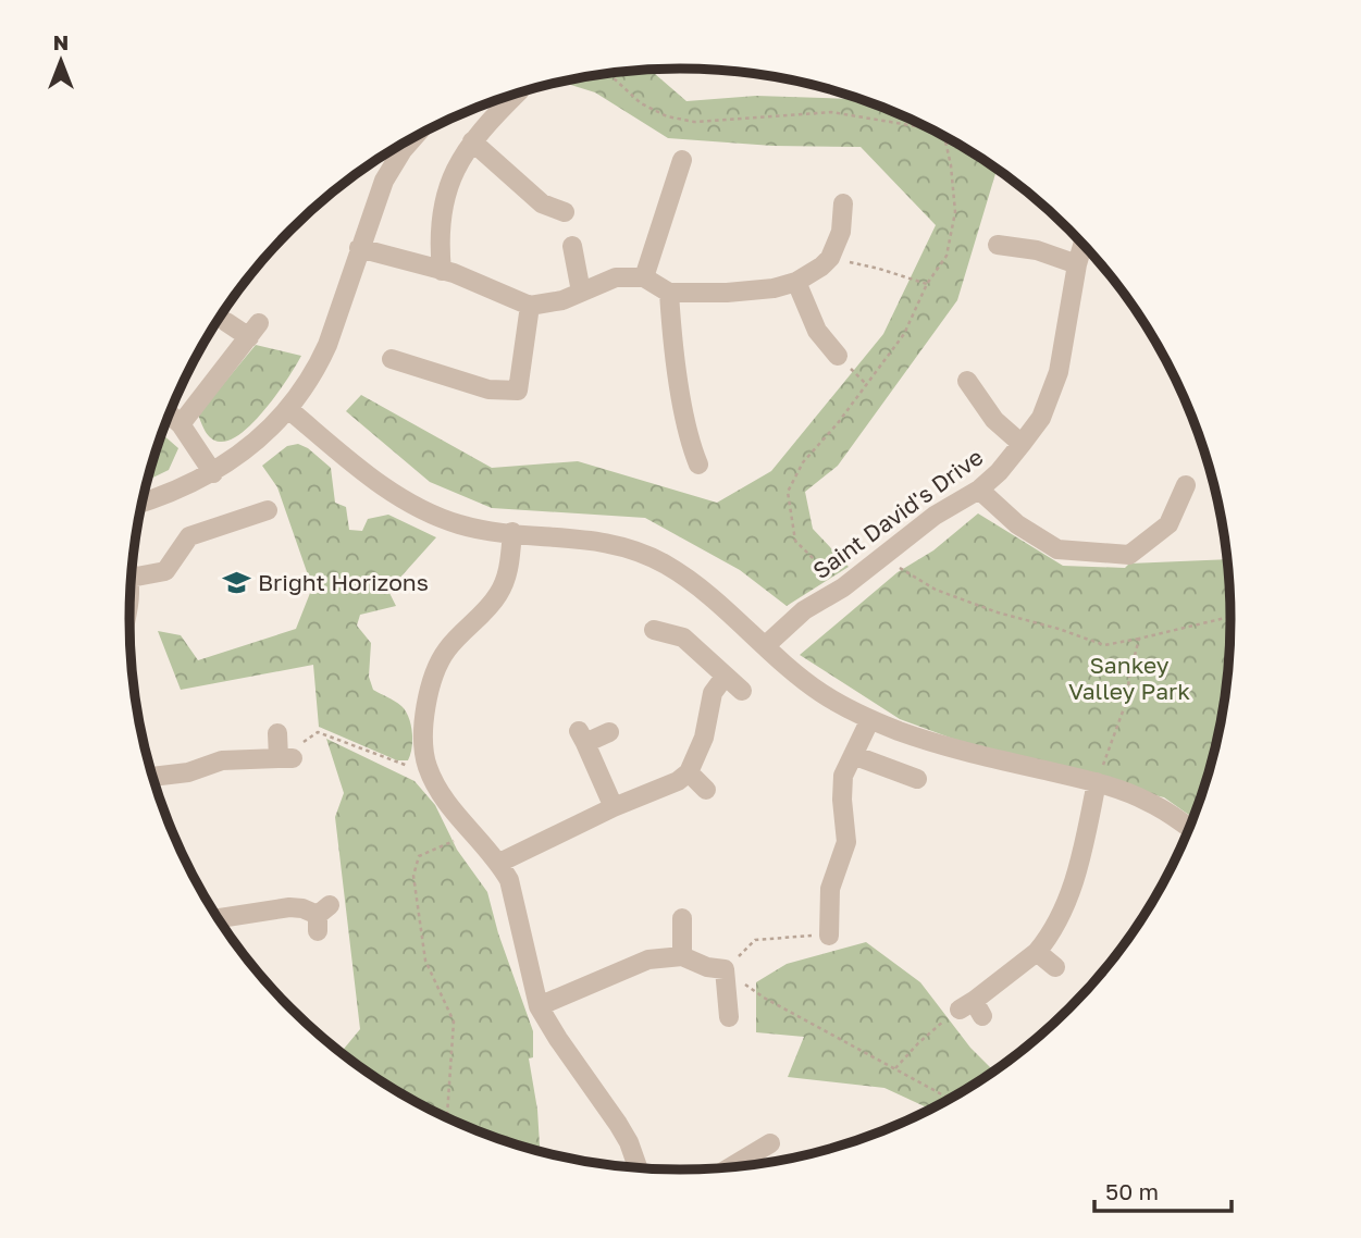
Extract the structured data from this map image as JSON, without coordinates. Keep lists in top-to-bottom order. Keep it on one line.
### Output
{"streets":{"street":["Saint David's Drive"]},"parks":["Sankey Valley Park"],"places":{"school or university":["Bright Horizons"]},"scale_bar":"50 m","north":"top"}
